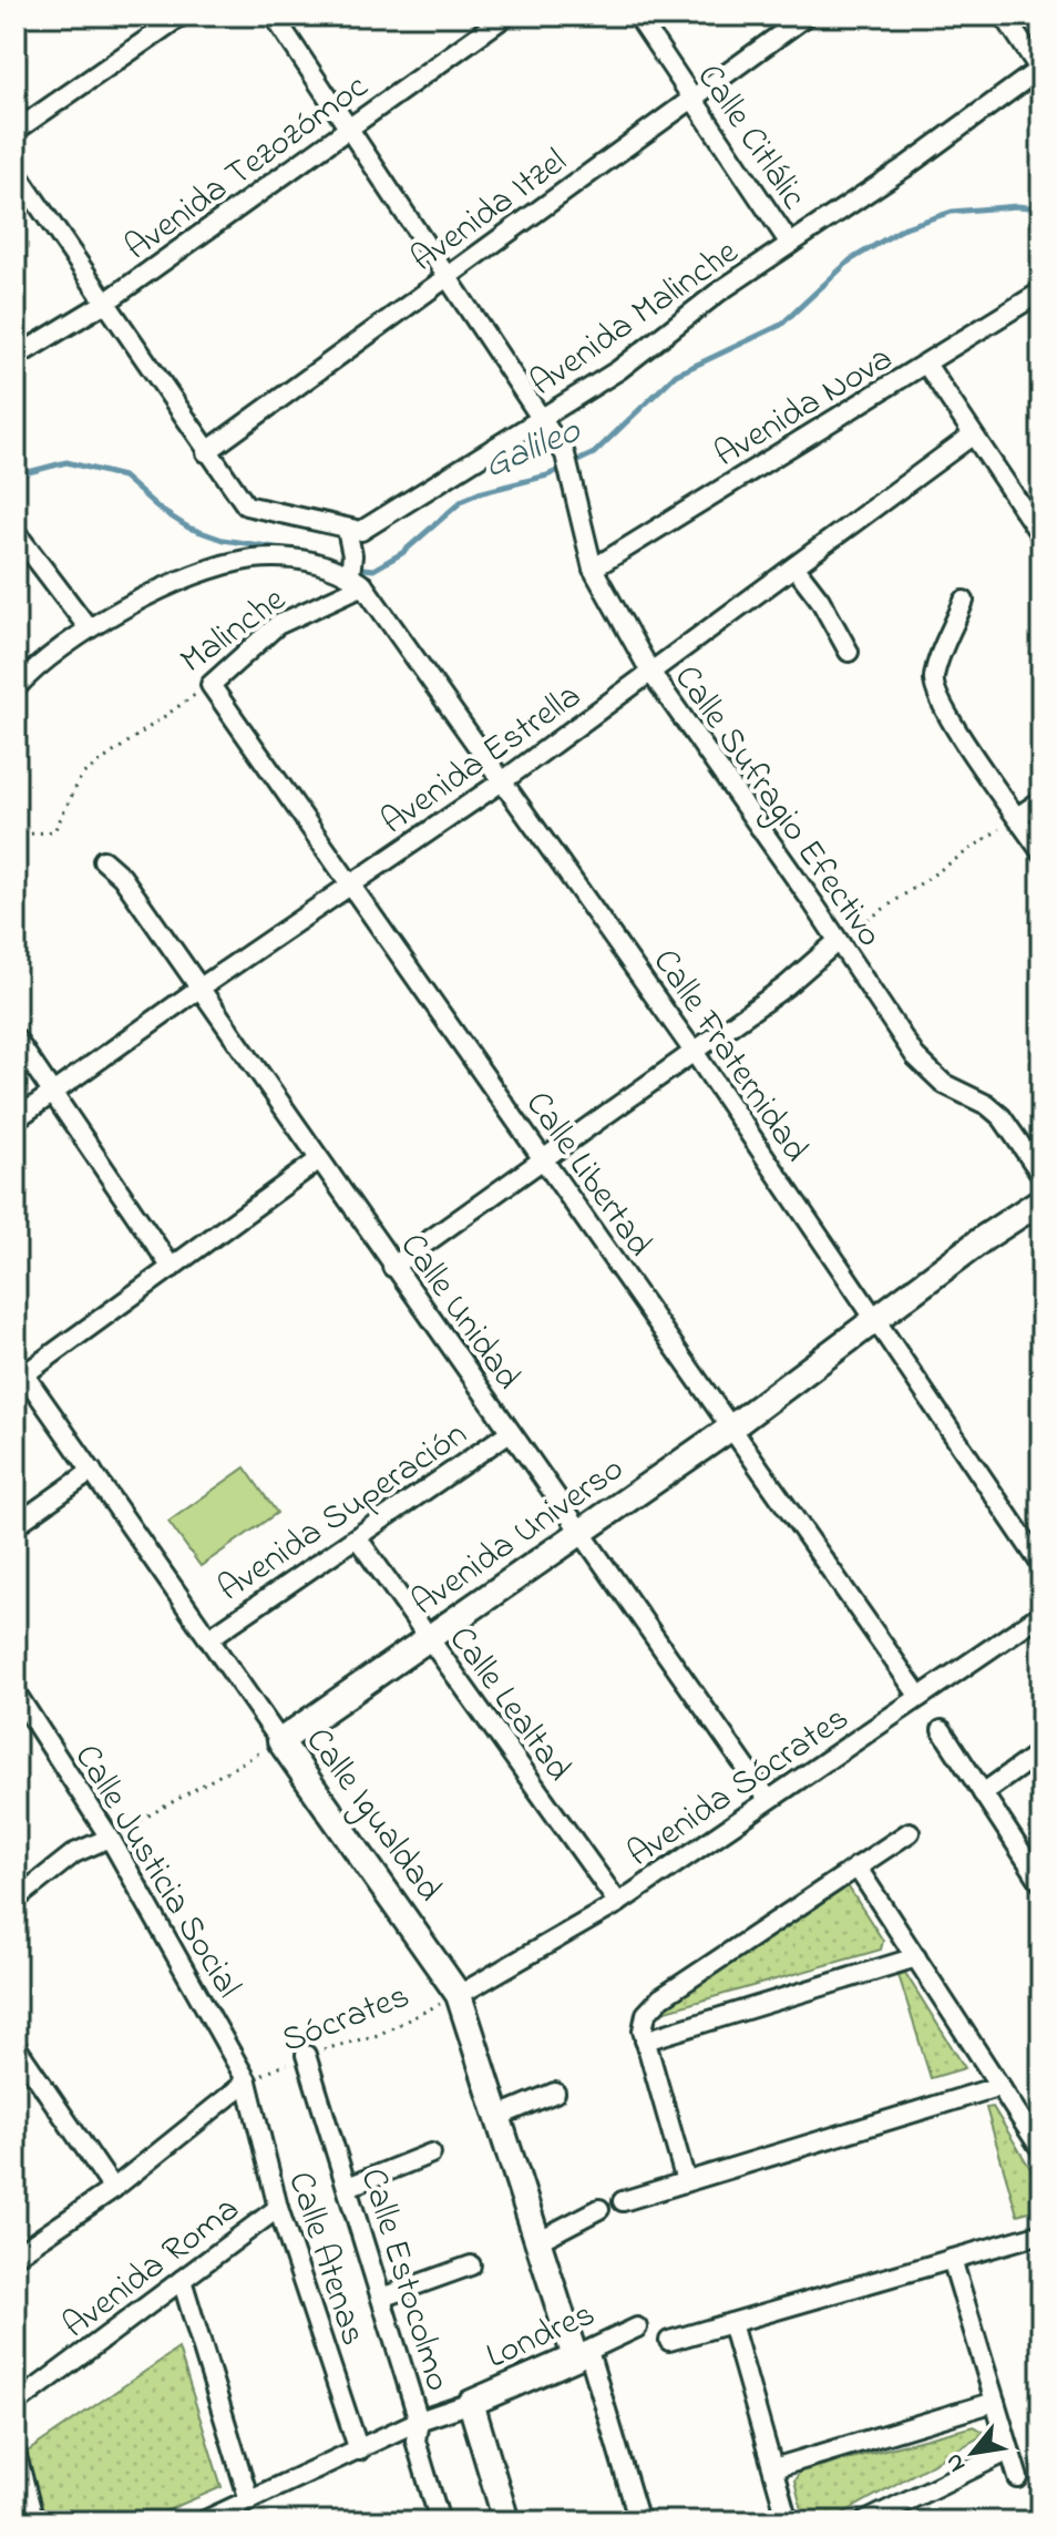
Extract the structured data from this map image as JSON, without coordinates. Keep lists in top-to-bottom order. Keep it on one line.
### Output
{"streets":{"street":["Calle Citlálic","Avenida Tezozómoc","Avenida Itzel","Avenida Malinche","Avenida Nova","Malinche","Avenida Estrella","Calle Sufragio Efectivo","Calle Fraternidad","Calle Libertad","Calle Unidad","Avenida Superación","Avenida Universo","Calle Lealtad","Avenida Sócrates","Calle Igualdad","Calle Justicia Social","Calle Atenas","Avenida Roma","Calle Estocolmo","Londres"],"path":["Sócrates"]},"crossings":[["Calle Citlálic","Avenida Itzel"],["Calle Citlálic","Avenida Malinche"],["Avenida Tezozómoc","Calle Sufragio Efectivo"],["Avenida Itzel","Calle Sufragio Efectivo"],["Avenida Malinche","Calle Sufragio Efectivo"],["Avenida Nova","Calle Sufragio Efectivo"],["Malinche","Calle Fraternidad"],["Malinche","Calle Libertad"],["Avenida Estrella","Calle Sufragio Efectivo"],["Avenida Estrella","Calle Fraternidad"],["Avenida Estrella","Calle Libertad"],["Avenida Estrella","Calle Unidad"],["Calle Fraternidad","Avenida Universo"],["Calle Libertad","Avenida Universo"],["Calle Libertad","Avenida Sócrates"],["Calle Unidad","Avenida Superación"],["Calle Unidad","Avenida Universo"],["Calle Unidad","Avenida Sócrates"],["Avenida Superación","Calle Lealtad"],["Avenida Superación","Calle Igualdad"],["Avenida Universo","Calle Lealtad"],["Avenida Universo","Calle Igualdad"],["Calle Lealtad","Avenida Sócrates"],["Avenida Sócrates","Calle Igualdad"],["Avenida Sócrates","Sócrates"],["Calle Igualdad","Sócrates"],["Calle Igualdad","Londres"],["Calle Justicia Social","Sócrates"],["Calle Justicia Social","Calle Atenas"],["Sócrates","Calle Atenas"],["Sócrates","Calle Estocolmo"],["Calle Atenas","Avenida Roma"]],"water":["Galileo"],"north":"bottom left"}
